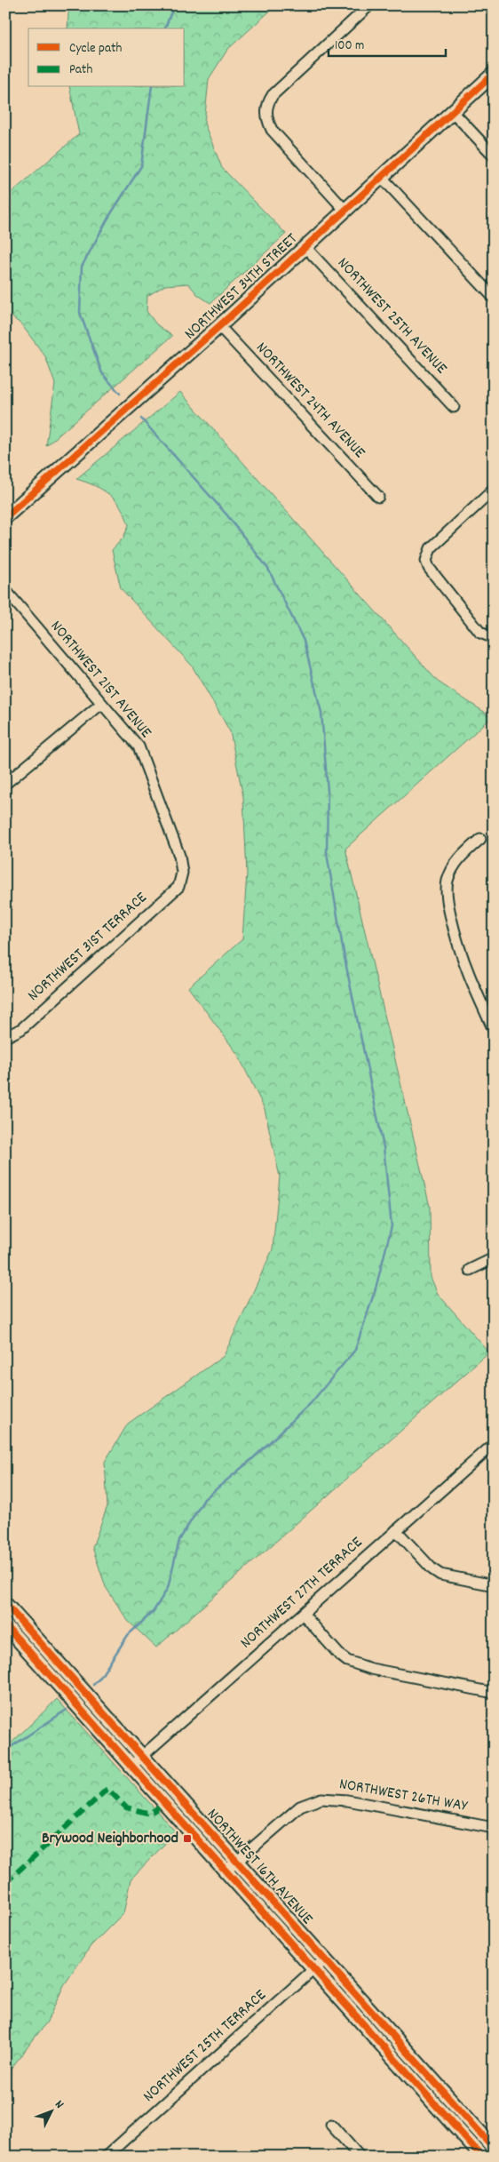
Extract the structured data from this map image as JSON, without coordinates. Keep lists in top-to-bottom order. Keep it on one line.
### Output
{"streets":{"main road":["NORTHWEST 34TH STREET","NORTHWEST 16TH AVENUE"],"street":["NORTHWEST 25TH AVENUE","NORTHWEST 24TH AVENUE","NORTHWEST 21ST AVENUE","NORTHWEST 31ST TERRACE","NORTHWEST 27TH TERRACE","NORTHWEST 26TH WAY","NORTHWEST 25TH TERRACE"]},"crossings":[["NORTHWEST 34TH STREET","NORTHWEST 25TH AVENUE"],["NORTHWEST 34TH STREET","NORTHWEST 24TH AVENUE"],["NORTHWEST 21ST AVENUE","NORTHWEST 31ST TERRACE"],["NORTHWEST 27TH TERRACE","NORTHWEST 16TH AVENUE"],["NORTHWEST 26TH WAY","NORTHWEST 16TH AVENUE"],["NORTHWEST 16TH AVENUE","NORTHWEST 25TH TERRACE"]],"places":{"transit":["Brywood Neighborhood"]},"legend":["Cycle path","Path"],"scale_bar":"100 m","north":"top right"}
